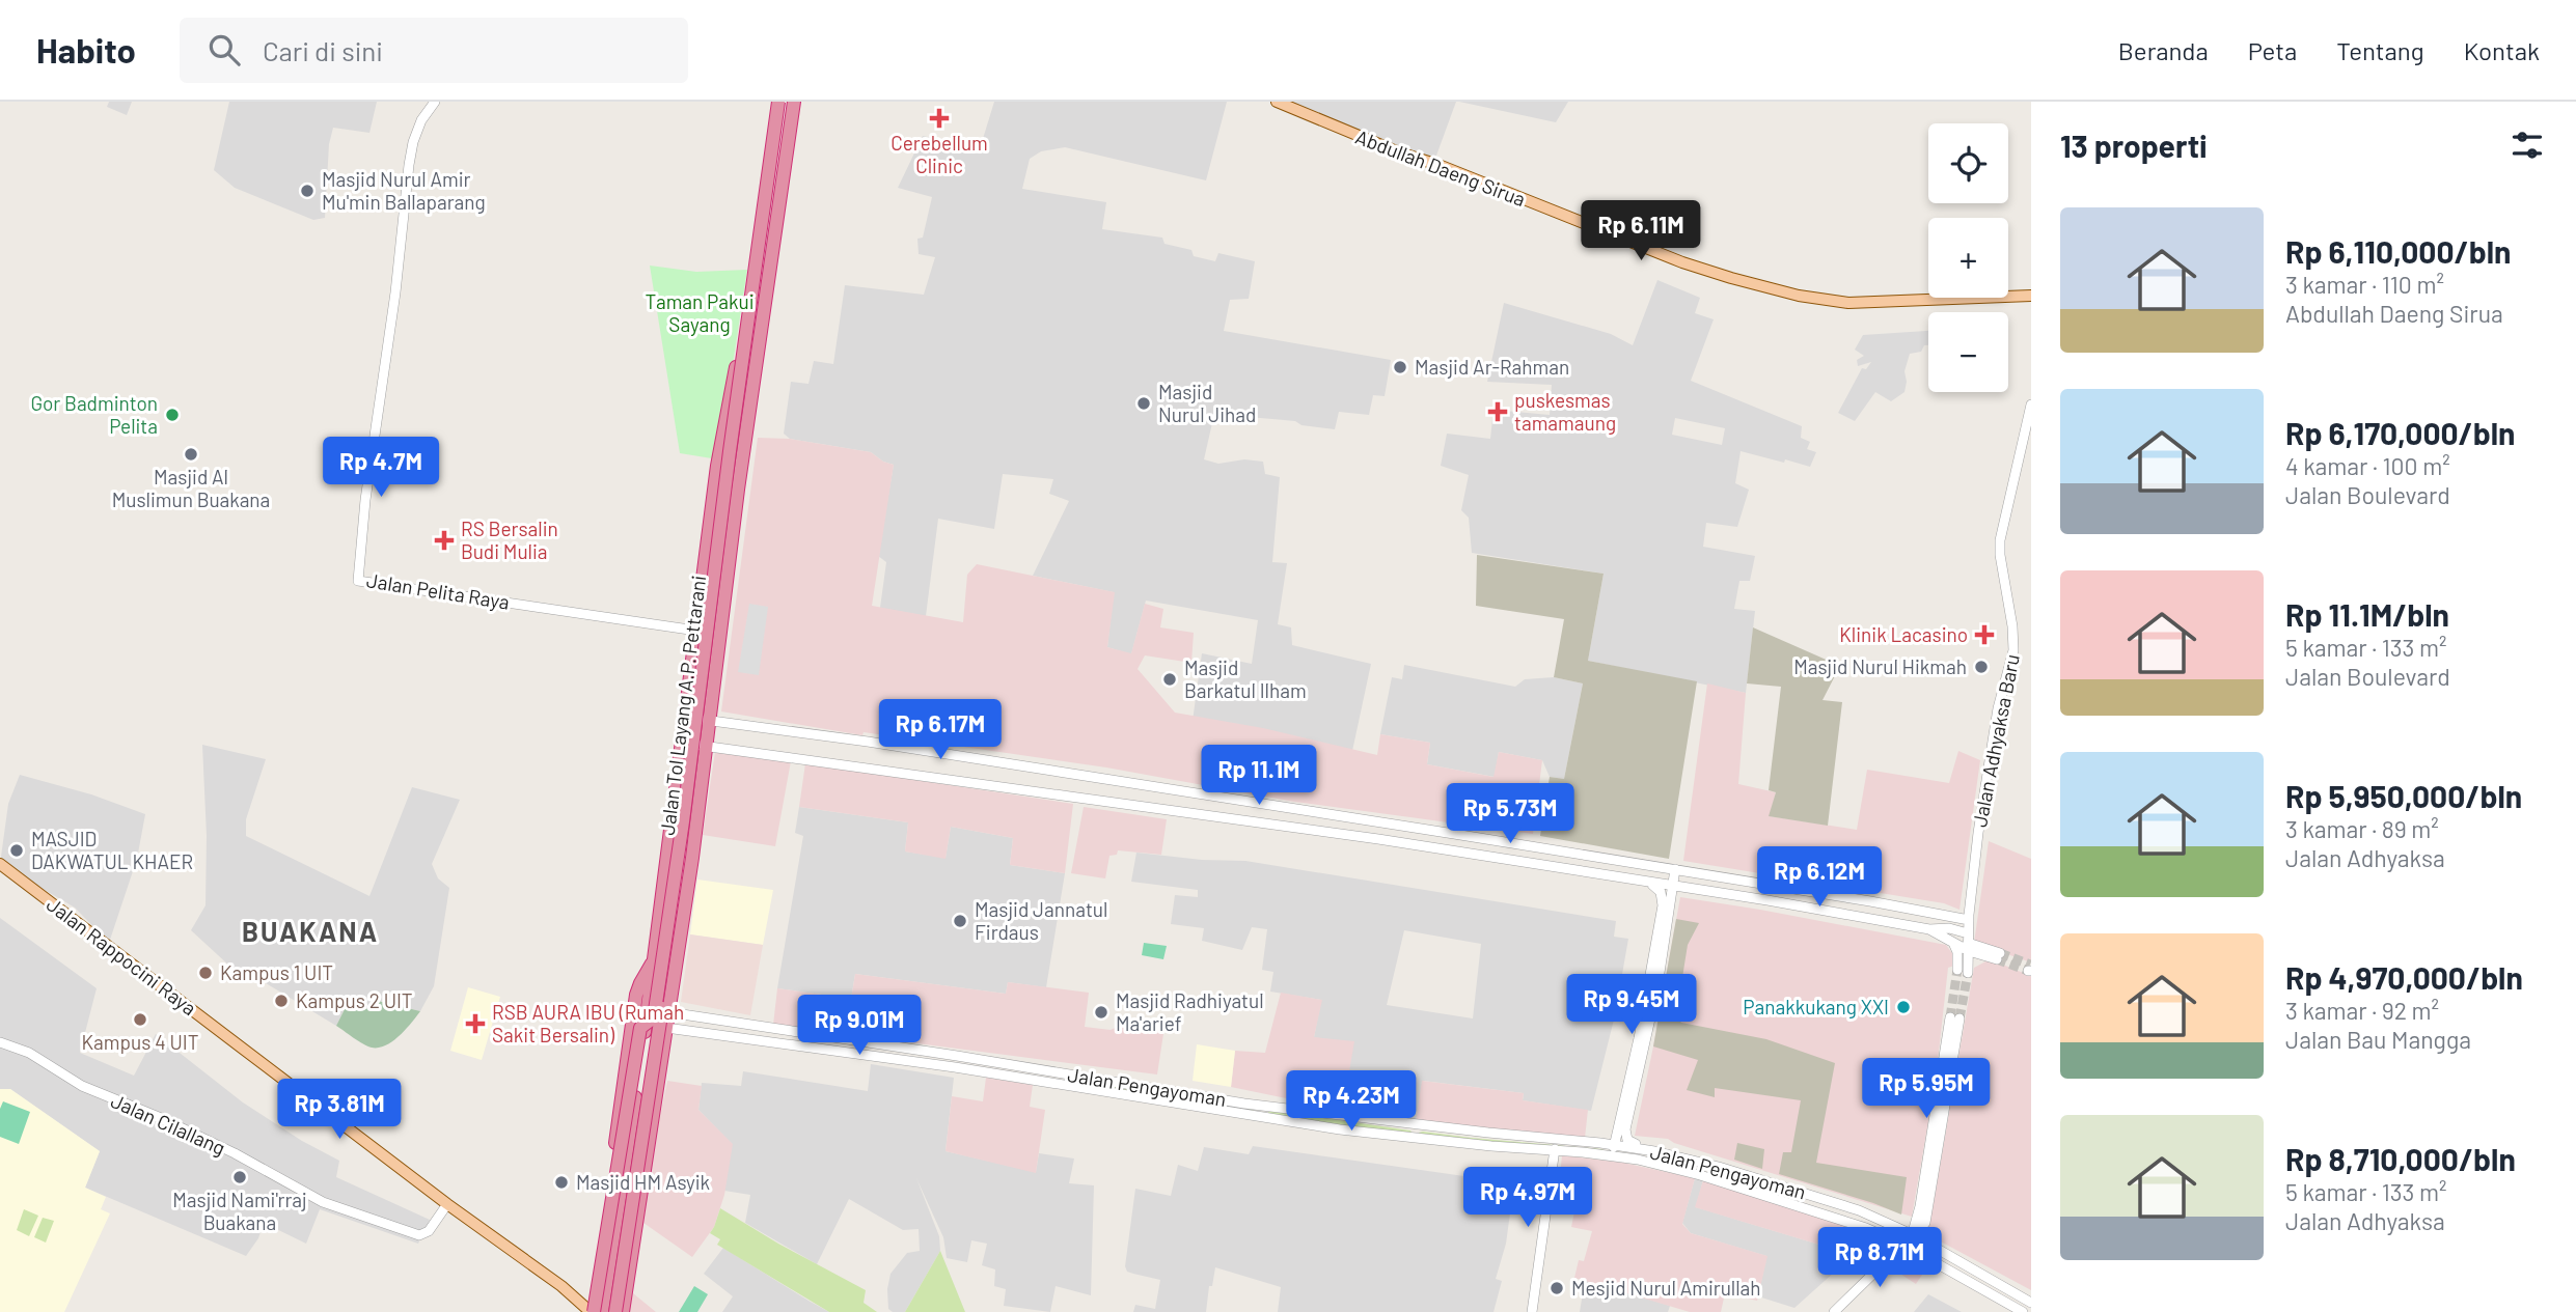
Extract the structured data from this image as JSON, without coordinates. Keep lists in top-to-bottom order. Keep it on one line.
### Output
{"streets":{"highway":["Jalan Tol Layang A.P. Pettarani"],"main road":["Abdullah Daeng Sirua","Jalan Rappocini Raya"],"street":["Jalan Pelita Raya","Jalan Adhyaksa Baru","Jalan Pengayoman","Jalan Cilallang"]},"crossings":[["Jalan Tol Layang A.P. Pettarani","Jalan Rappocini Raya"],["Jalan Rappocini Raya","Jalan Cilallang"]],"districts":["BUAKANA"],"parks":["Taman Pakui Sayang"],"places":{"health":["Cerebellum Clinic","puskesmas tamamaung","RS Bersalin Budi Mulia","Klinik Lacasino","RSB AURA IBU (Rumah Sakit Bersalin)"],"other":["Masjid Nurul Amir Mu'min Ballaparang","Masjid Ar-Rahman","Masjid Nurul Jihad","Gor Badminton Pelita","Masjid Al Muslimun Buakana","Masjid Nurul Hikmah","Masjid Barkatul Ilham","MASJID DAKWATUL KHAER","Masjid Jannatul Firdaus","Kampus 1 UIT","Kampus 2 UIT","Panakkukang XXI","Masjid Radhiyatul Ma'arief","Kampus 4 UIT","Masjid Nami'rraj Buakana","Masjid HM Asyik","Mesjid Nurul Amirullah"]},"page":{"header":"Habito","search":"Cari di sini","nav":["Beranda","Peta","Tentang","Kontak"],"heading":"13 properti","map_buttons":["+","−"],"list":[{"name":"Rp 6,110,000/bln","note":"3 kamar · 110 m² · Abdullah Daeng Sirua"},{"name":"Rp 6,170,000/bln","note":"4 kamar · 100 m² · Jalan Boulevard"},{"name":"Rp 11.1M/bln","note":"5 kamar · 133 m² · Jalan Boulevard"},{"name":"Rp 5,950,000/bln","note":"3 kamar · 89 m² · Jalan Adhyaksa"},{"name":"Rp 4,970,000/bln","note":"3 kamar · 92 m² · Jalan Bau Mangga"},{"name":"Rp 8,710,000/bln","note":"5 kamar · 133 m² · Jalan Adhyaksa"}],"price":["Rp 6.11M","Rp 4.7M","Rp 6.17M","Rp 11.1M","Rp 5.73M","Rp 6.12M","Rp 9.45M","Rp 9.01M","Rp 5.95M","Rp 4.23M","Rp 3.81M","Rp 4.97M","Rp 8.71M"]}}
